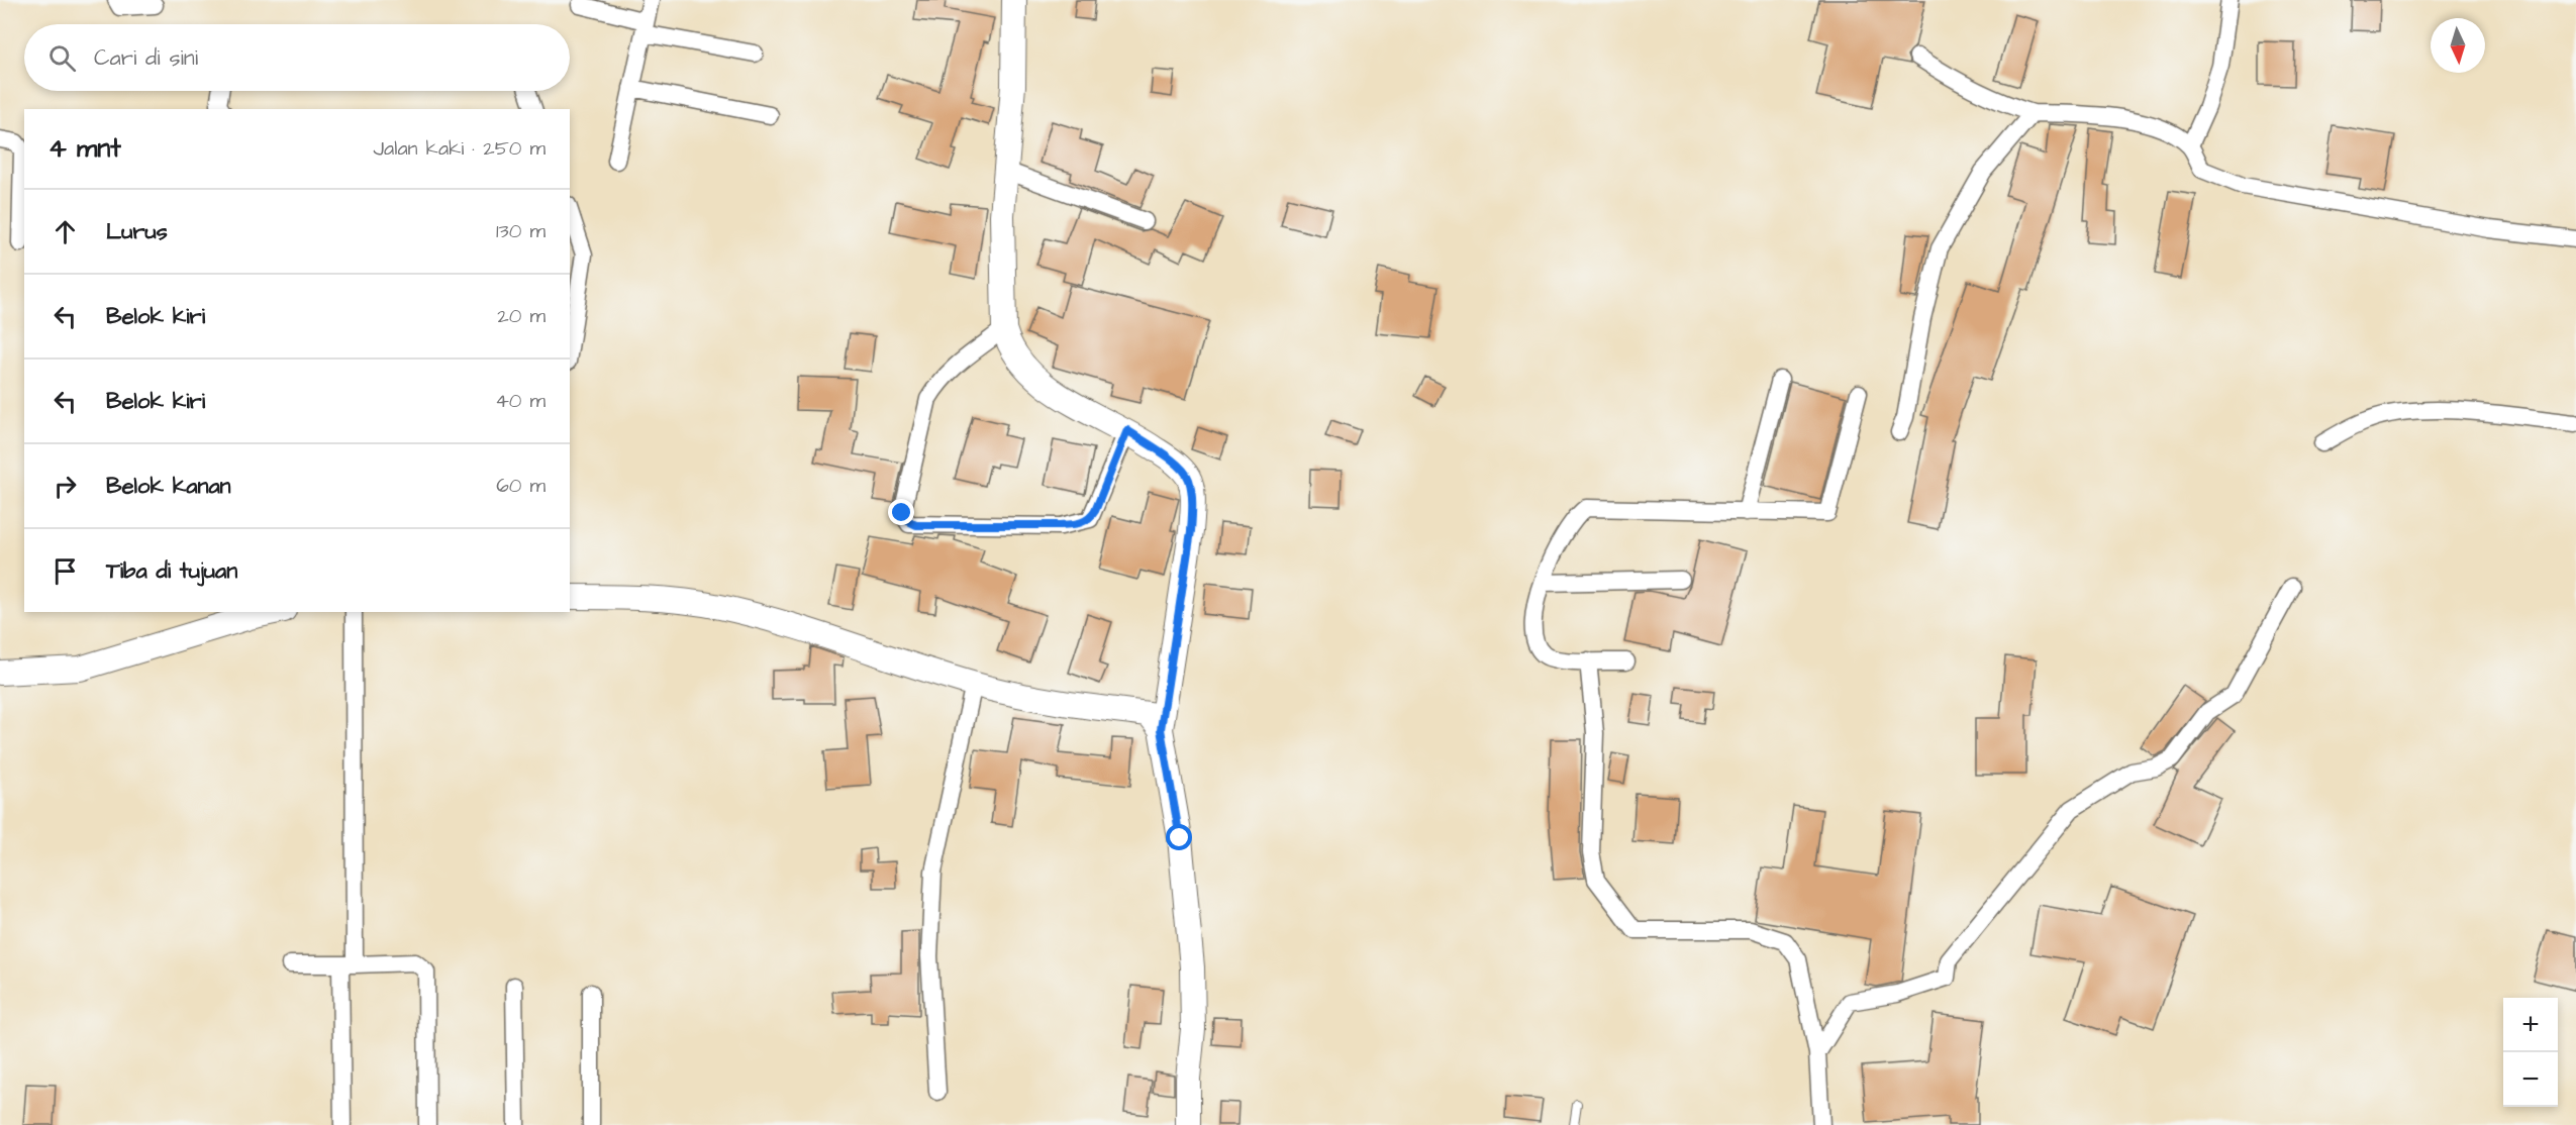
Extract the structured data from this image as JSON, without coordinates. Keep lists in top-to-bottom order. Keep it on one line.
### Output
{"north":"bottom","page":{"search":"Cari di sini","heading":["4 mnt","Jalan kaki · 250 m"],"list":[["Lurus","130 m"],["Belok kiri","20 m"],["Belok kiri","40 m"],["Belok kanan","60 m"],"Tiba di tujuan"],"map_buttons":["+","−"]}}
